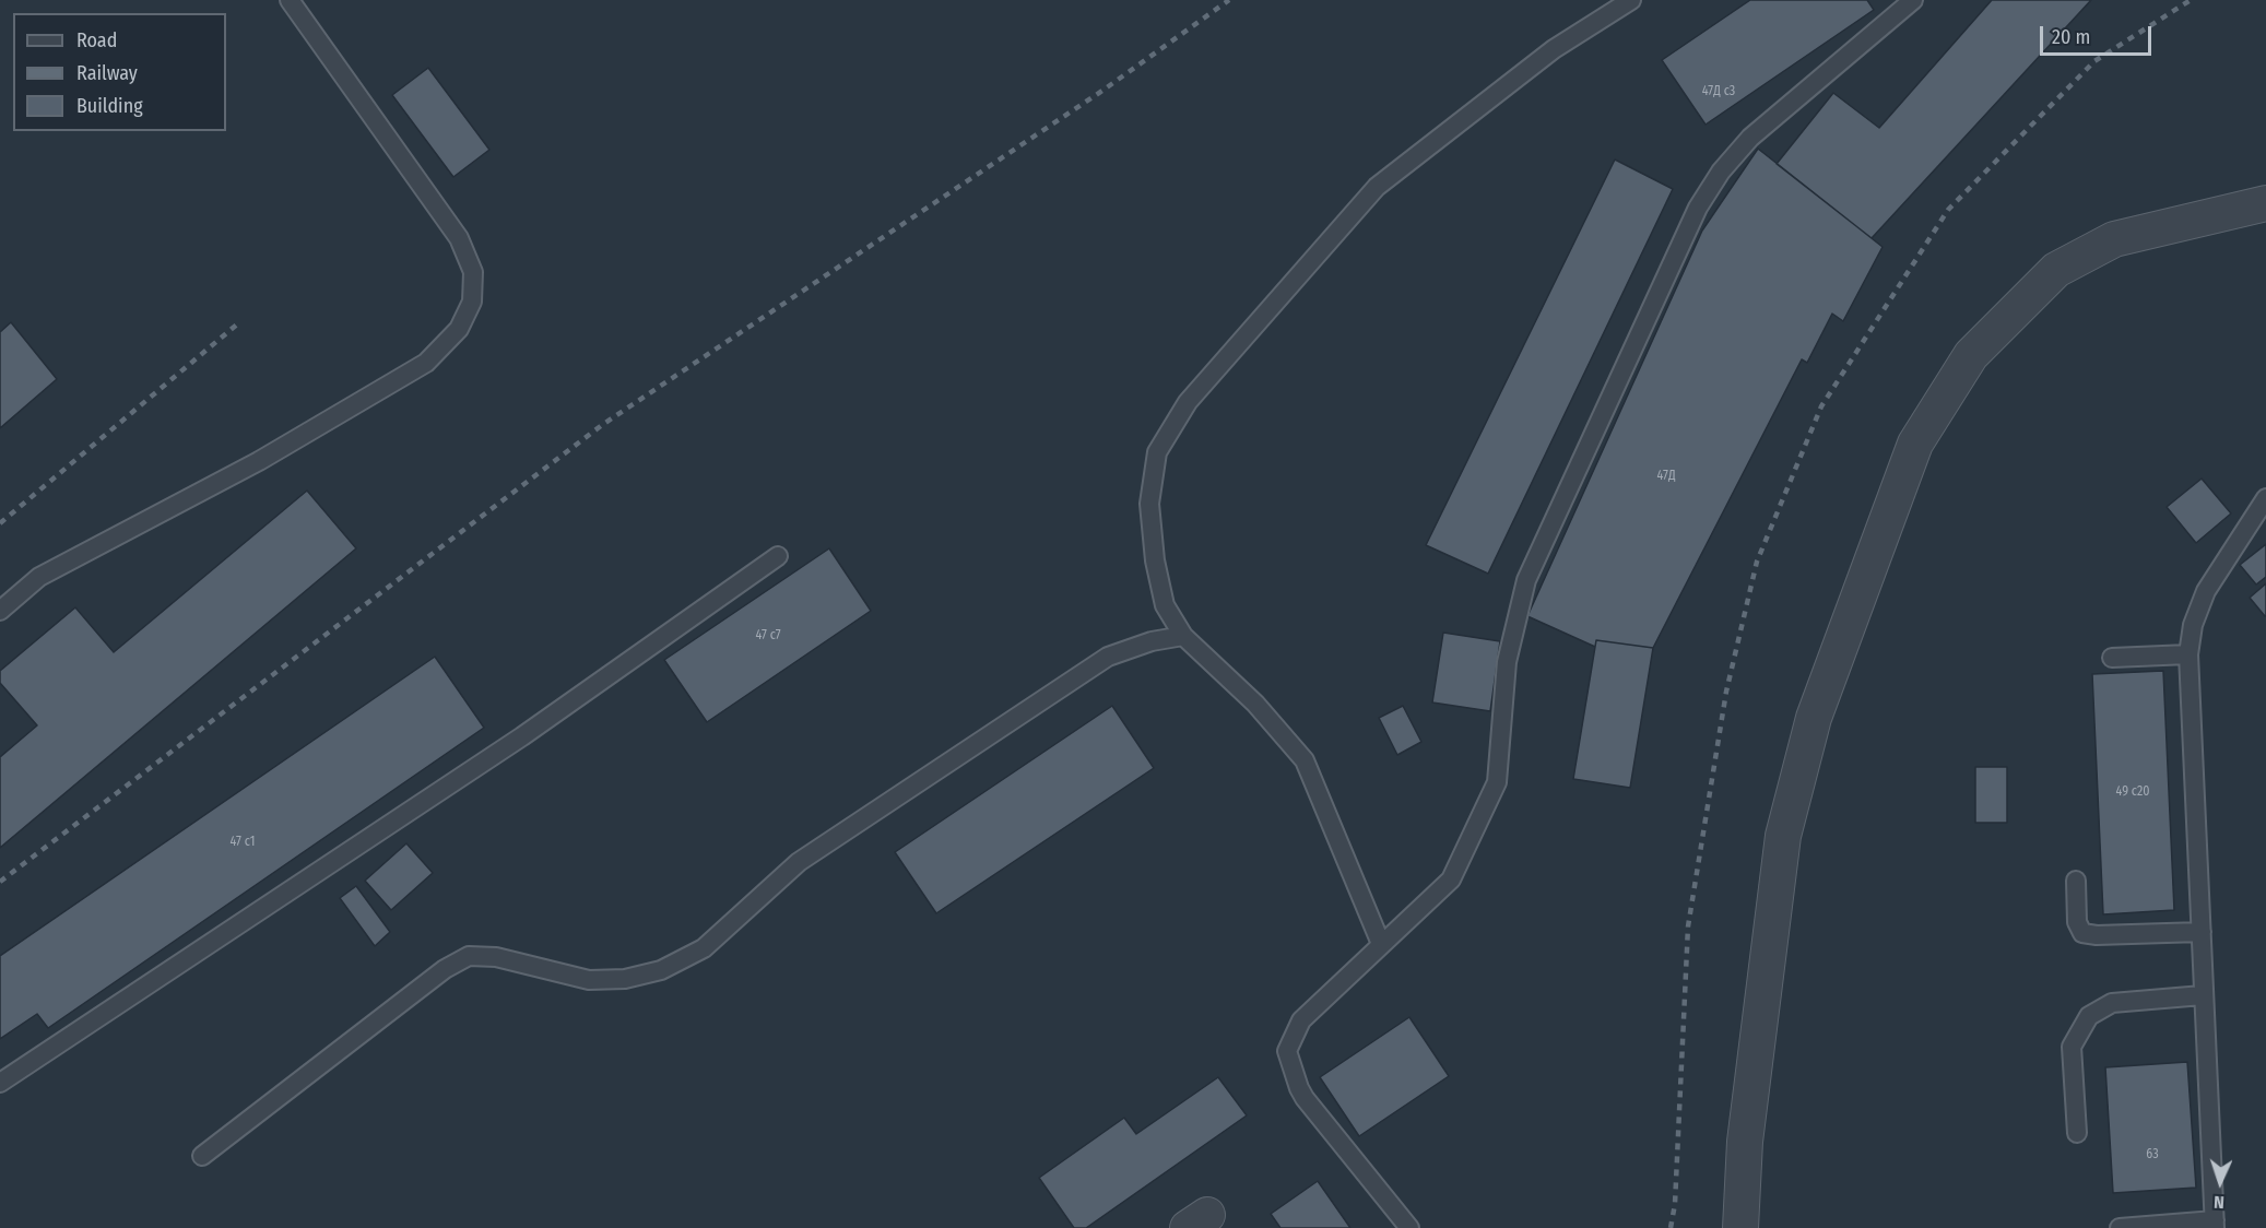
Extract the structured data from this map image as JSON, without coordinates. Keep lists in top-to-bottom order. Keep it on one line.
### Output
{"house_numbers":["47Д с3","47Д","47 с7","49 с20","47 с1","63"],"legend":["Road","Railway","Building"],"scale_bar":"20 m","north":"bottom"}
